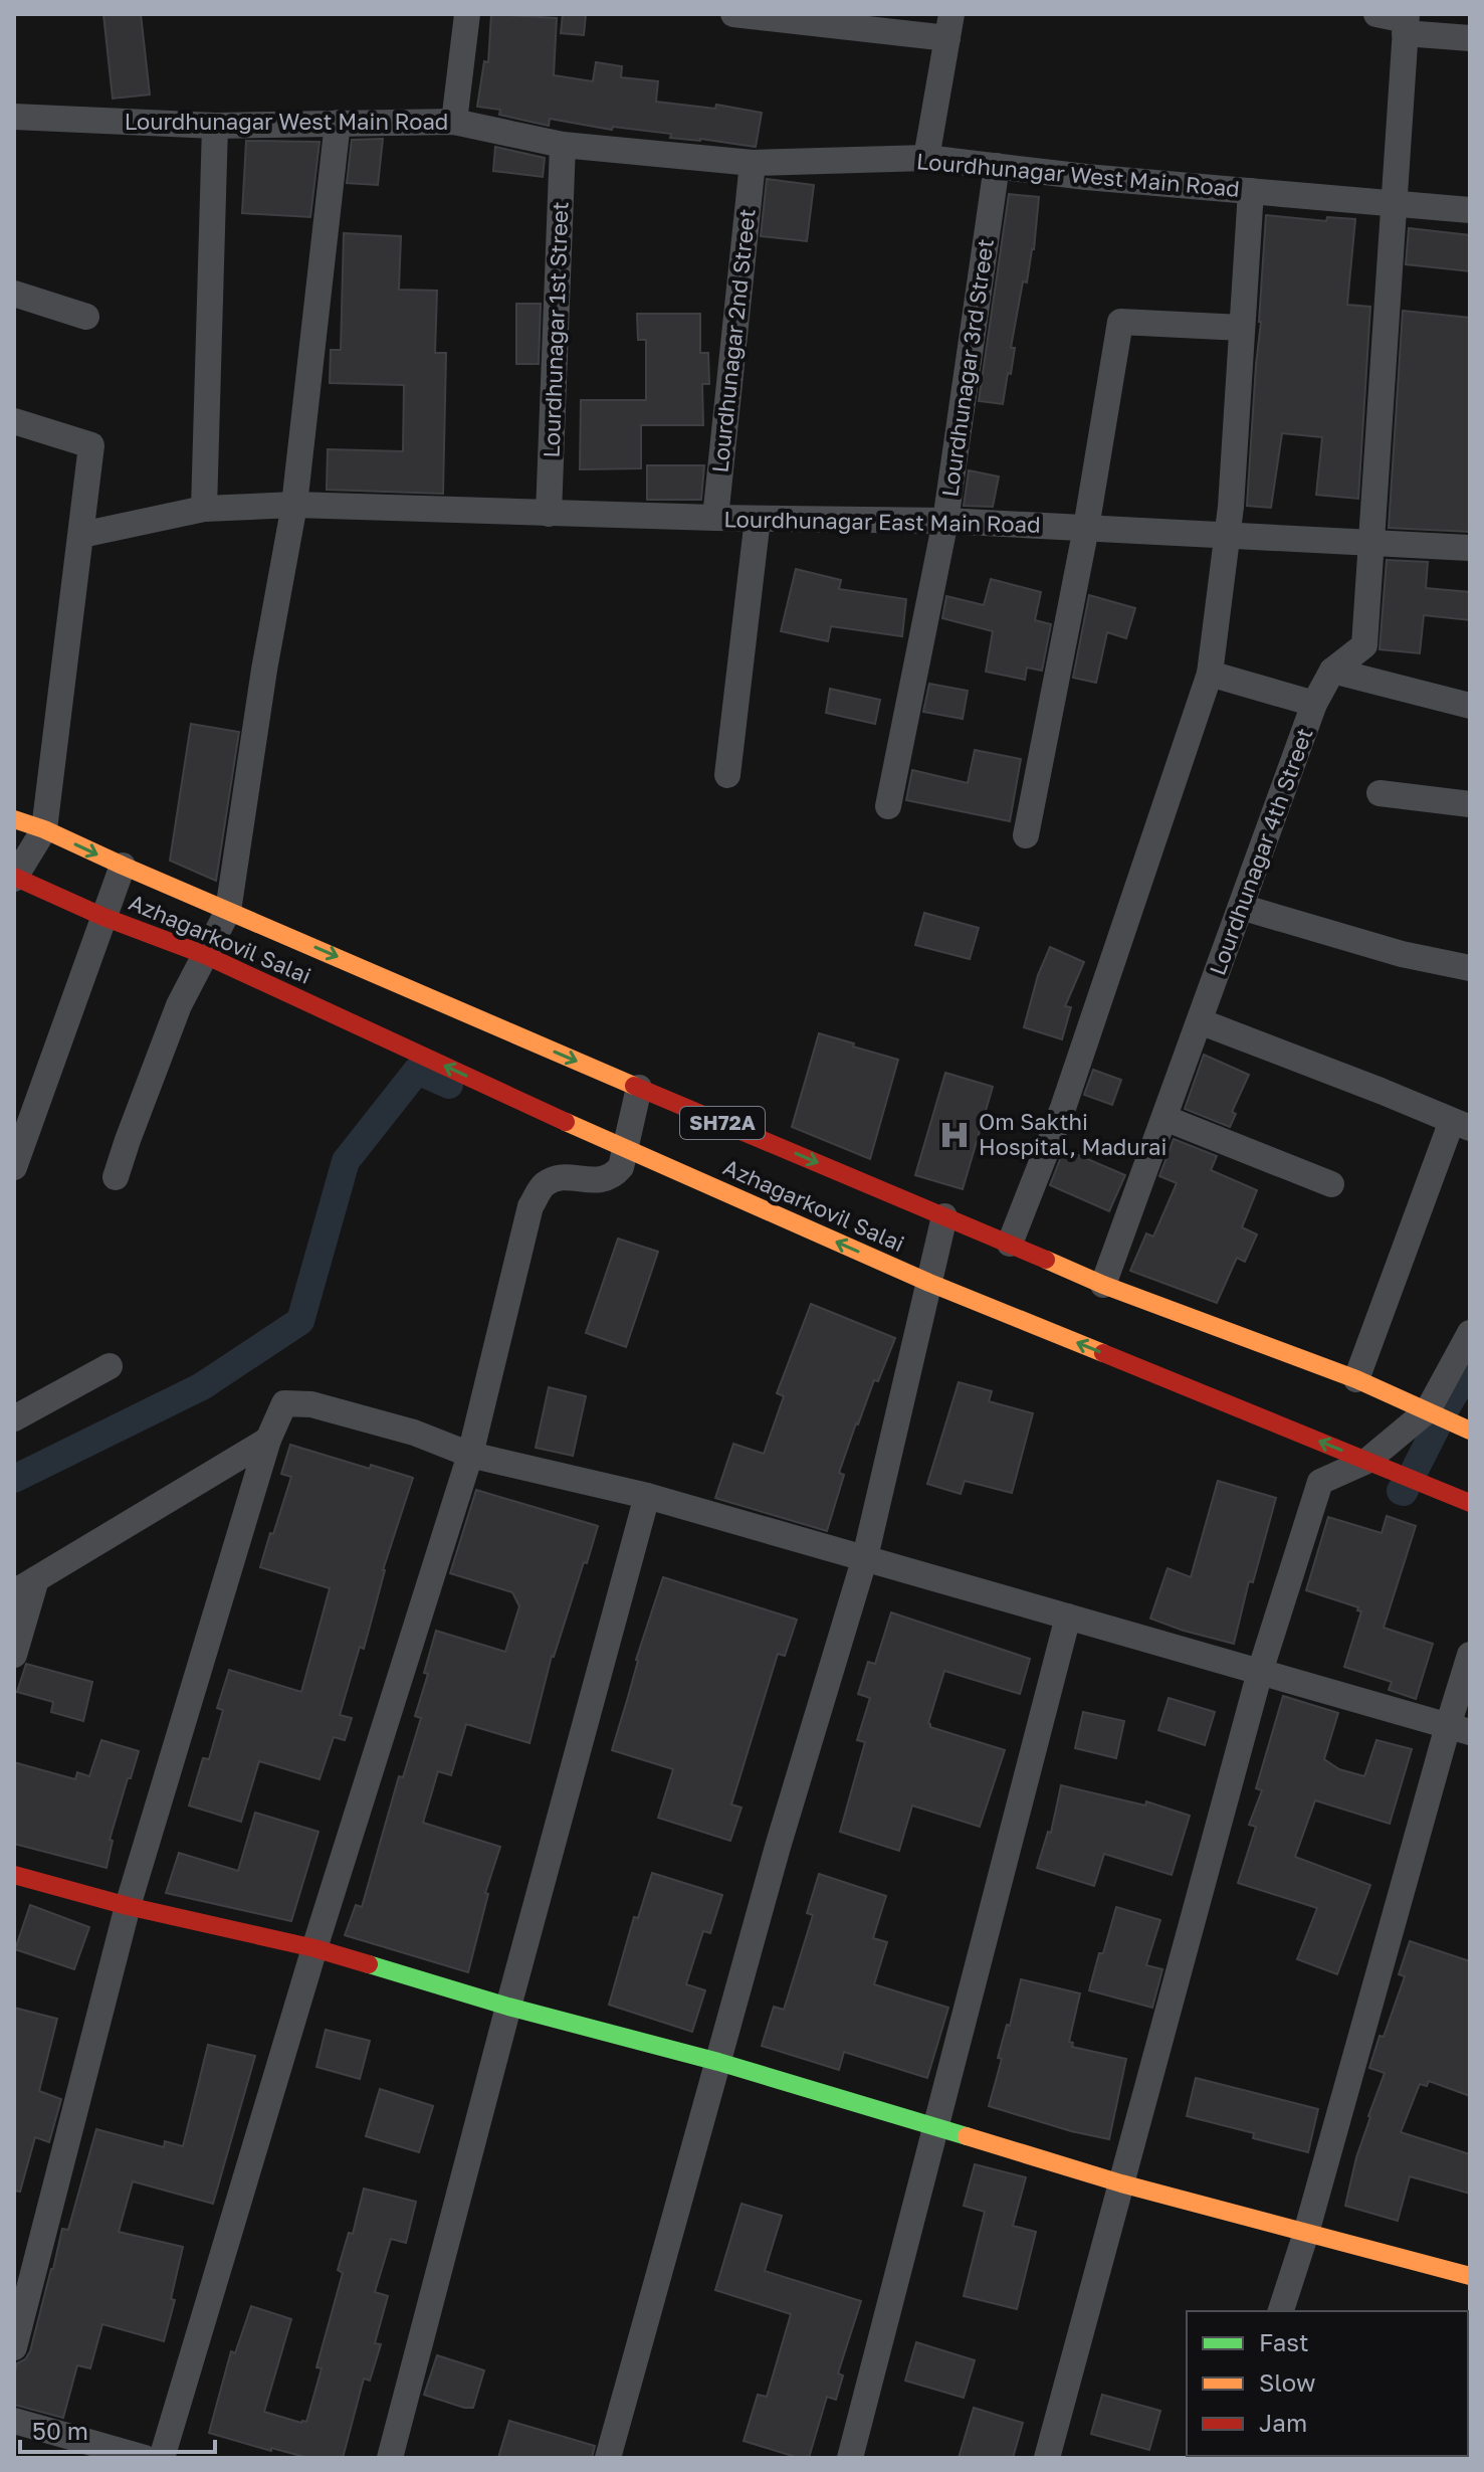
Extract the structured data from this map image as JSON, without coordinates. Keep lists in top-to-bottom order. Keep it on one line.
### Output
{"streets":{"main road":["Azhagarkovil Salai","SH72A"],"street":["Lourdhunagar West Main Road","Lourdhunagar 1st Street","Lourdhunagar 2nd Street","Lourdhunagar 3rd Street","Lourdhunagar East Main Road","Lourdhunagar 4th Street"]},"crossings":[["Lourdhunagar West Main Road","Lourdhunagar 1st Street"],["Lourdhunagar West Main Road","Lourdhunagar 2nd Street"],["Lourdhunagar West Main Road","Lourdhunagar 3rd Street"],["Lourdhunagar 1st Street","Lourdhunagar East Main Road"],["Lourdhunagar 2nd Street","Lourdhunagar East Main Road"],["Lourdhunagar 3rd Street","Lourdhunagar East Main Road"],["Lourdhunagar 4th Street","Azhagarkovil Salai"]],"places":{"hospital":["Om Sakthi Hospital, Madurai"]},"legend":["Fast","Slow","Jam"],"scale_bar":"50 m"}
